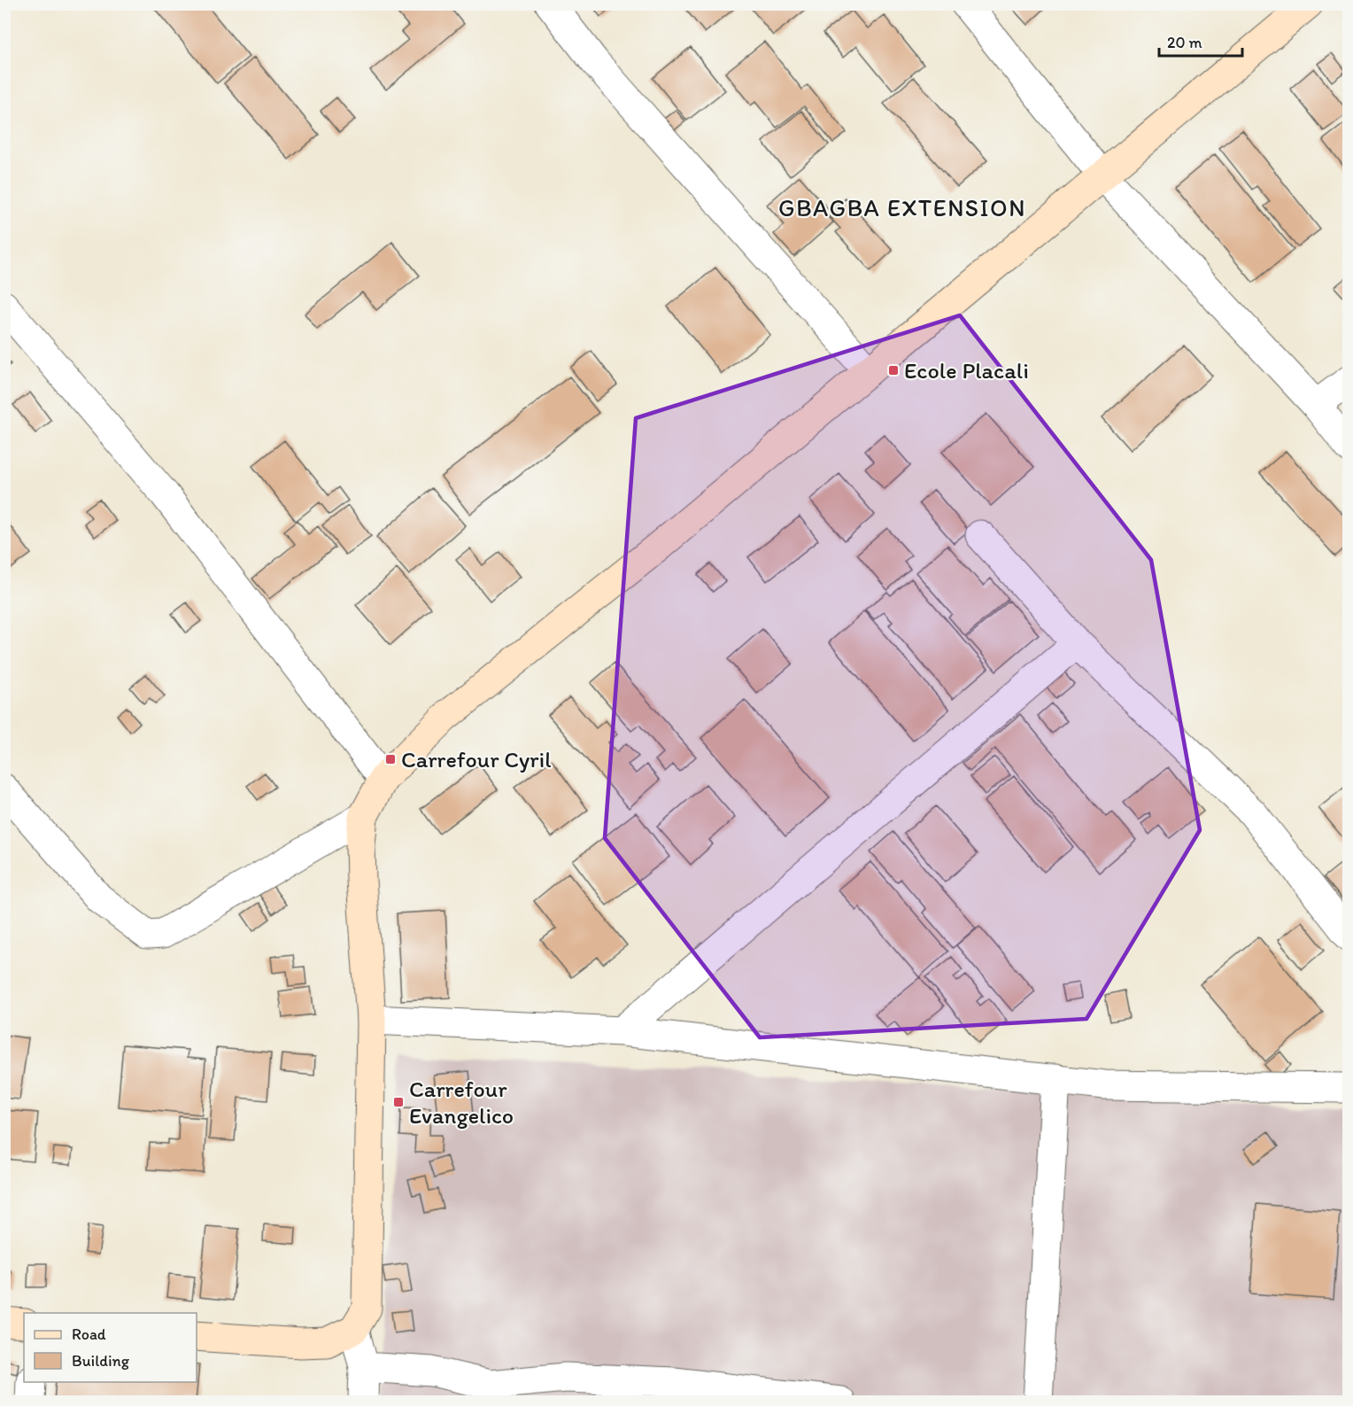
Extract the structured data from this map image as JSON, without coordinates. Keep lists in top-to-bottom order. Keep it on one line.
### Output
{"districts":["GBAGBA EXTENSION"],"places":{"transit":["Ecole Placali","Carrefour Cyril","Carrefour Evangelico"]},"legend":["Road","Building"],"scale_bar":"20 m"}
